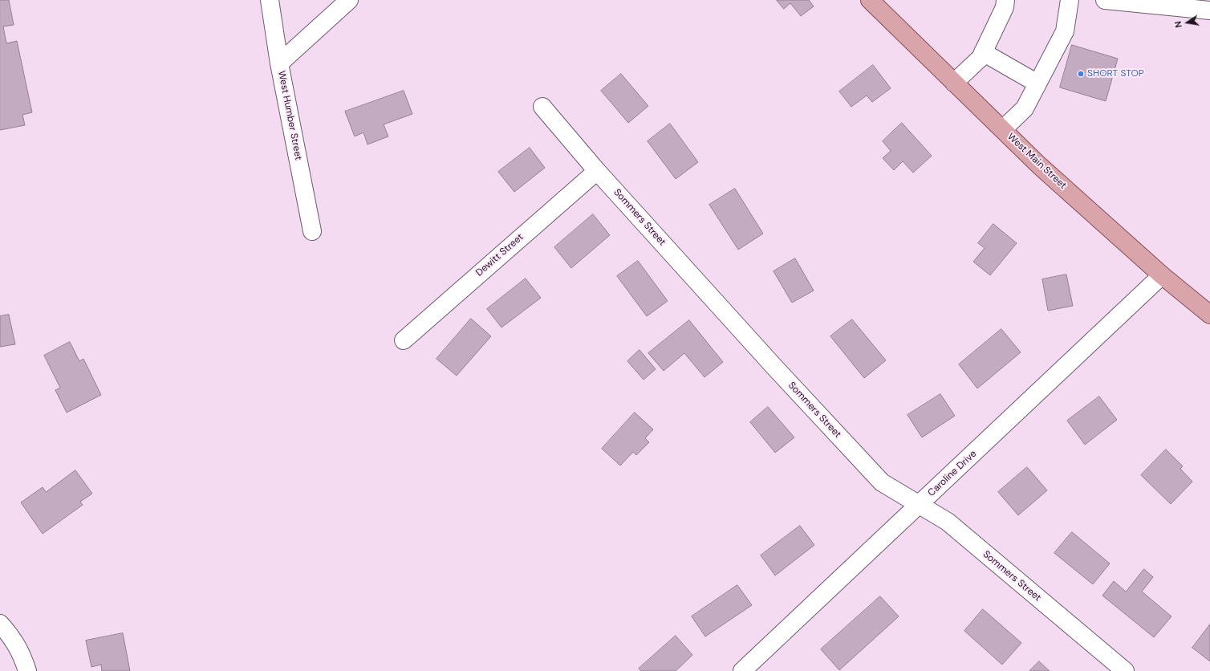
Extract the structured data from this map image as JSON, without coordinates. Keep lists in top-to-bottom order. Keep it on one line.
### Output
{"streets":{"main road":["West Main Street"],"street":["West Humber Street","Sommers Street","Dewitt Street","Caroline Drive"]},"crossings":[["West Main Street","Caroline Drive"],["Sommers Street","Dewitt Street"],["Sommers Street","Caroline Drive"]],"places":["SHORT STOP"],"north":"left"}
